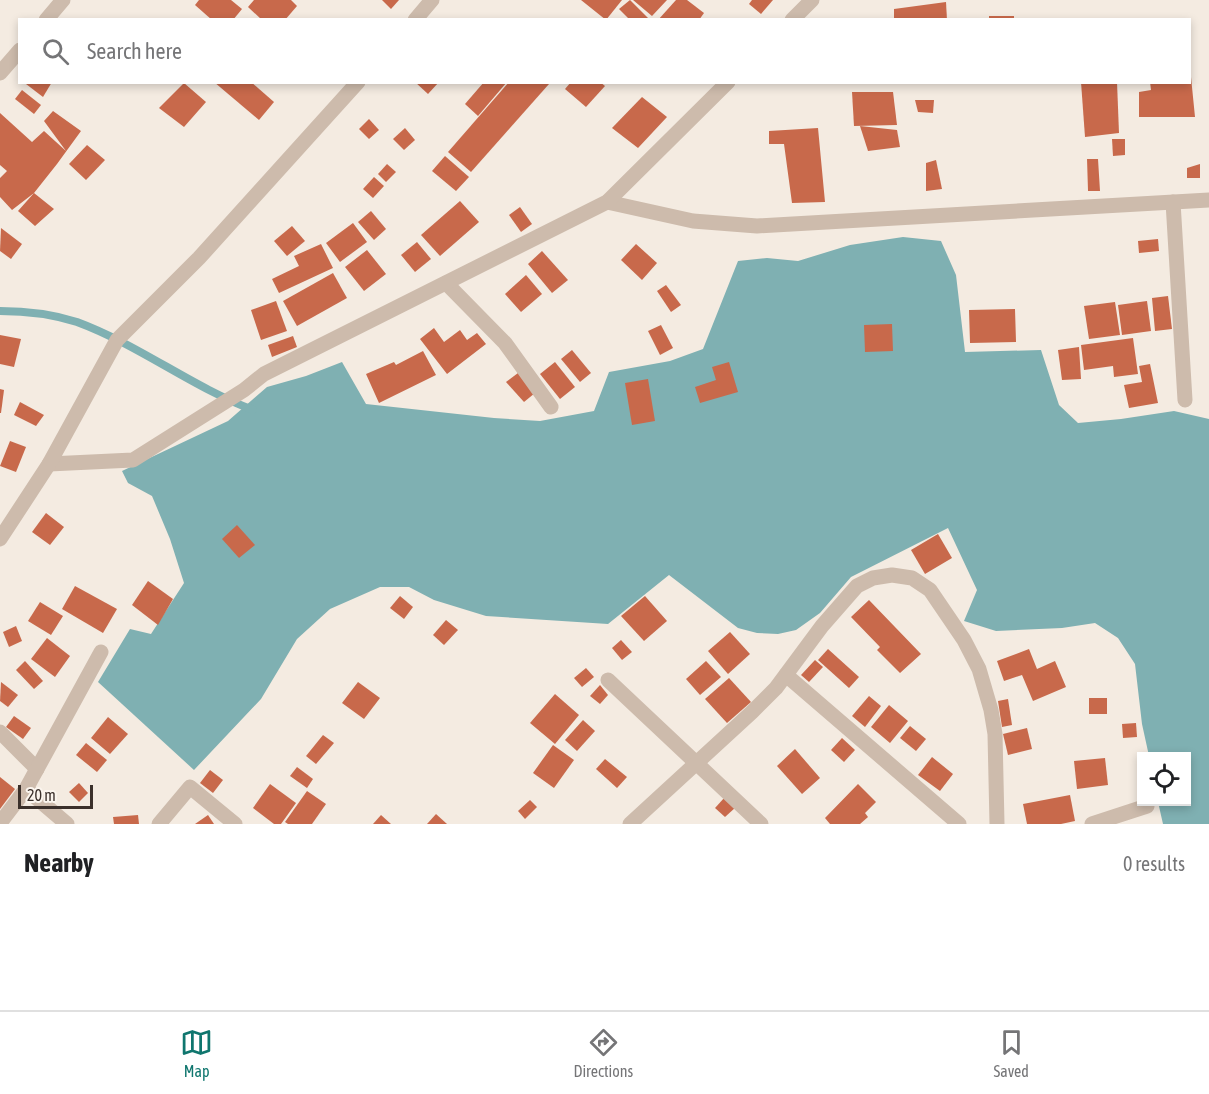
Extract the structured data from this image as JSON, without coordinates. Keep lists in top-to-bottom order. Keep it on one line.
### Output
{"scale_bar":"20 m","page":{"search":"Search here","scale":"20 m","heading":["Nearby","0 results"],"nav":["Map","Directions","Saved"]}}
